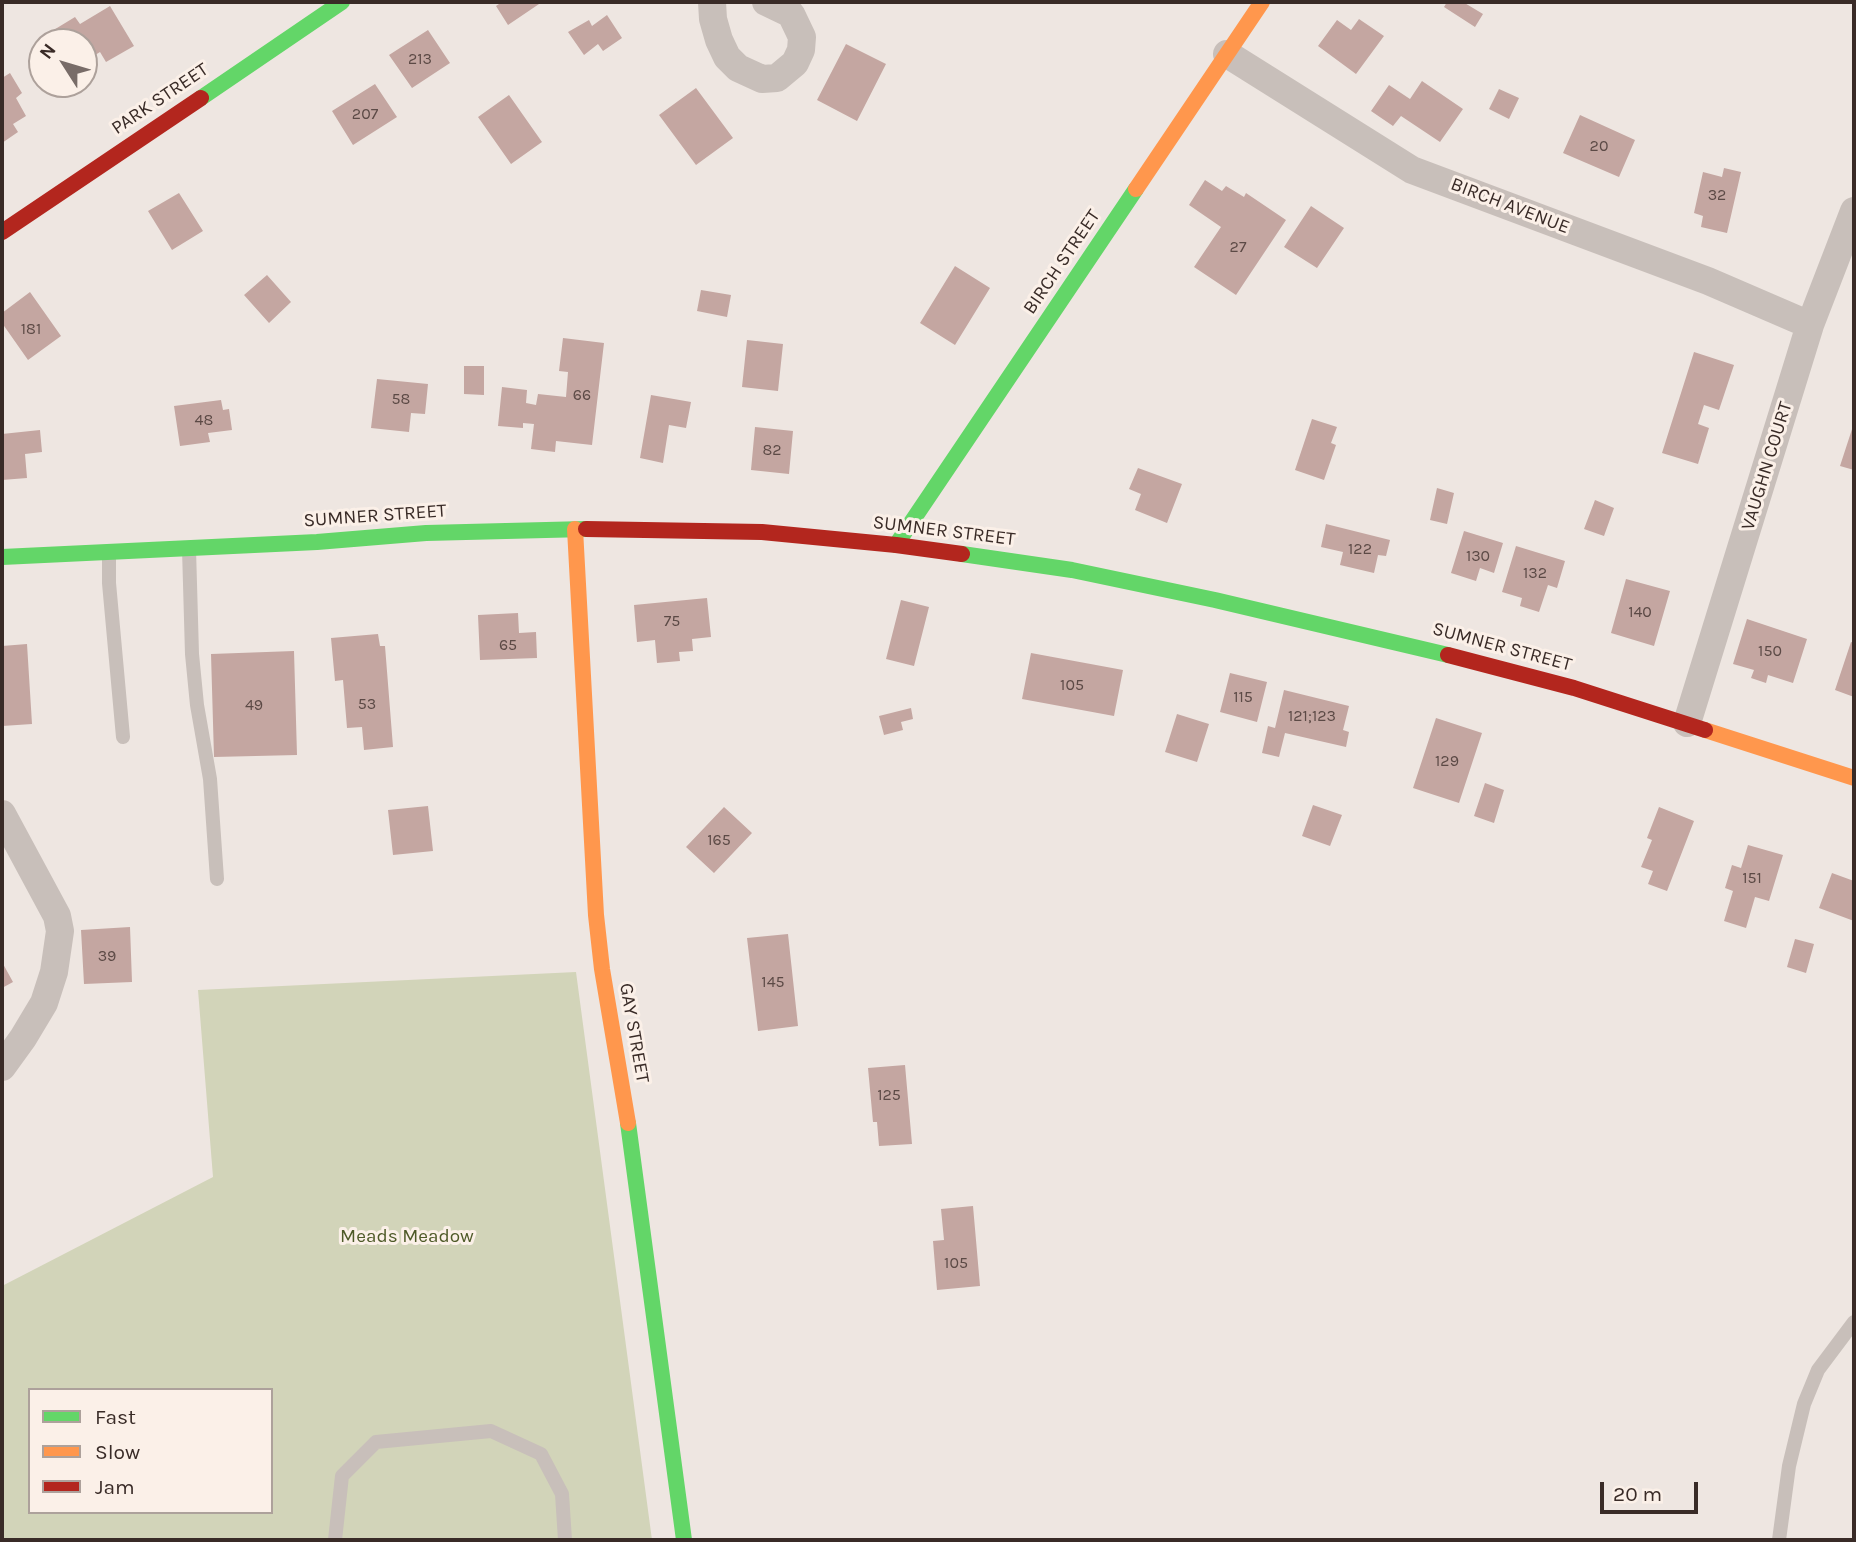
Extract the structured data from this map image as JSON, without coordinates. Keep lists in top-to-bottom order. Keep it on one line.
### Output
{"streets":{"main road":["PARK STREET","BIRCH STREET","SUMNER STREET","GAY STREET"],"street":["BIRCH AVENUE","VAUGHN COURT"]},"crossings":[["BIRCH AVENUE","BIRCH STREET"],["BIRCH AVENUE","VAUGHN COURT"],["BIRCH STREET","SUMNER STREET"],["VAUGHN COURT","SUMNER STREET"],["SUMNER STREET","GAY STREET"]],"parks":["Meads Meadow"],"house_numbers":["213","207","20","32","27","181","66","58","48","82","122","130","132","140","75","65","150","105","115","53","49","121;123","129","165","151","39","145","125","105"],"legend":["Fast","Slow","Jam"],"scale_bar":"20 m","north":"top left"}
